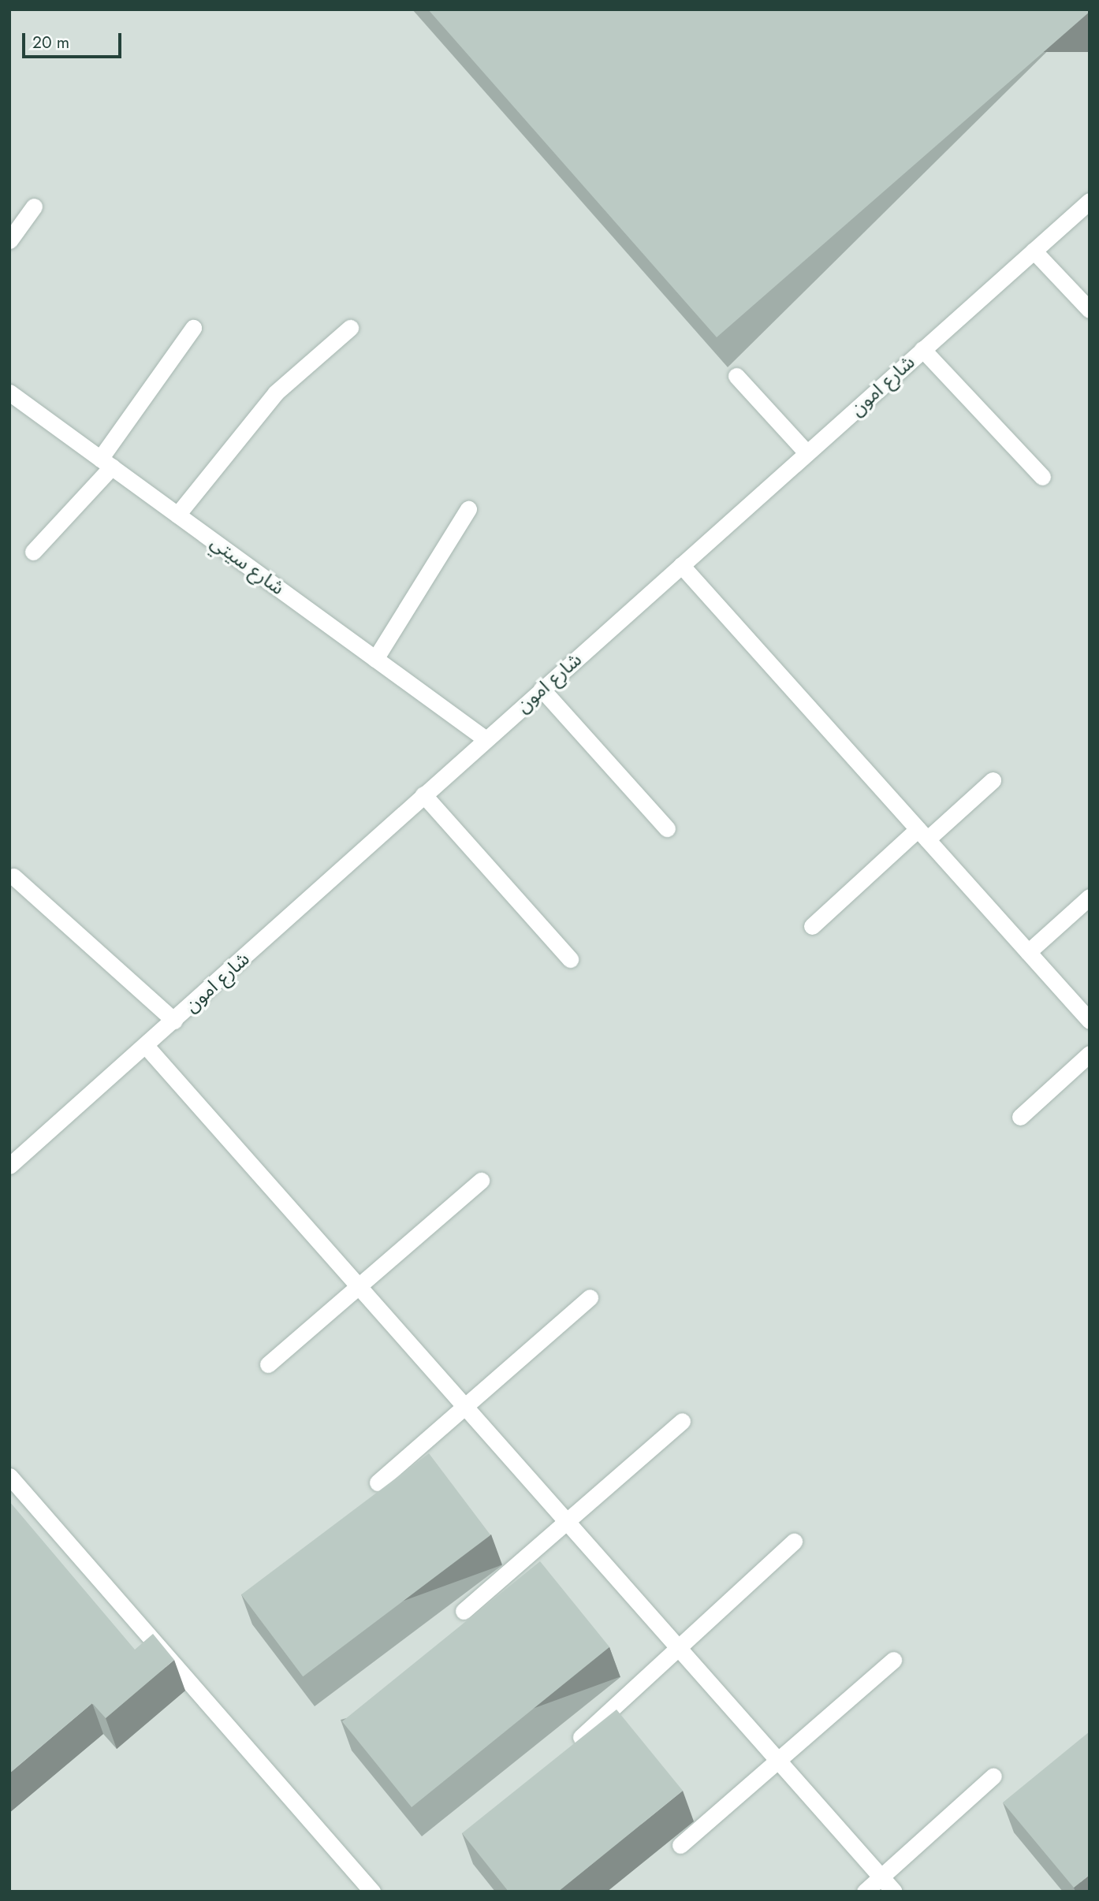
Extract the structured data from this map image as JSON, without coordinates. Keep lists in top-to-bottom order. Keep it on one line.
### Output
{"streets":{"lane":["شارع امون","شارع سيتي"]},"crossings":[["شارع امون","شارع سيتي"]],"scale_bar":"20 m"}
